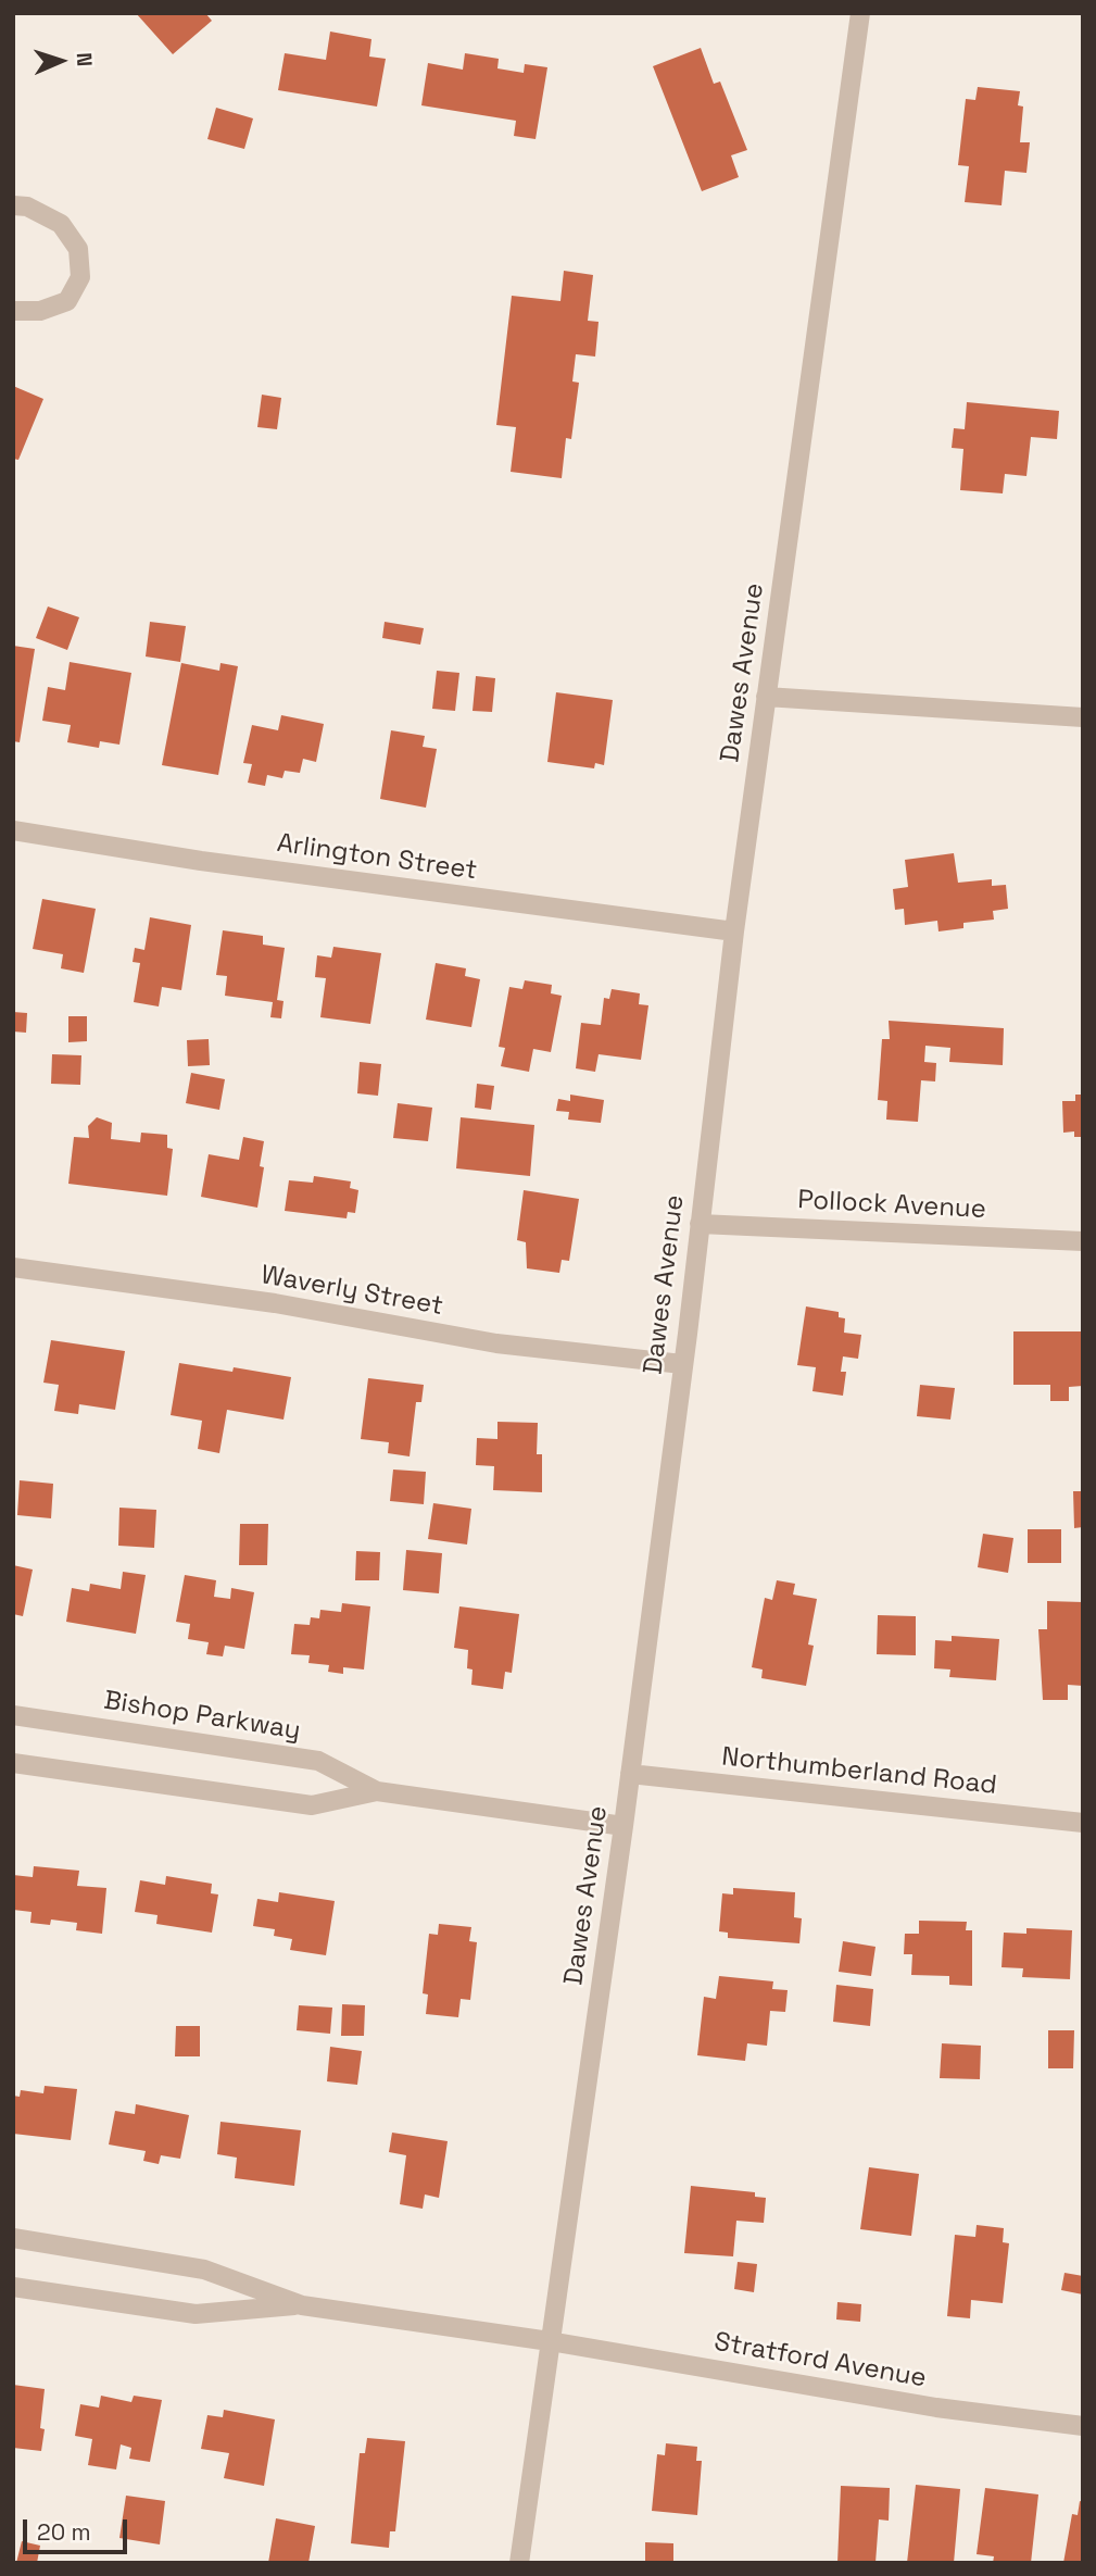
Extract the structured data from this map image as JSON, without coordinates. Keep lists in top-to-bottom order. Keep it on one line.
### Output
{"streets":{"street":["Dawes Avenue","Arlington Street","Pollock Avenue","Waverly Street","Bishop Parkway","Northumberland Road","Stratford Avenue"]},"crossings":[["Dawes Avenue","Arlington Street"],["Dawes Avenue","Pollock Avenue"],["Dawes Avenue","Waverly Street"],["Dawes Avenue","Bishop Parkway"],["Dawes Avenue","Northumberland Road"],["Dawes Avenue","Stratford Avenue"]],"scale_bar":"20 m","north":"right"}
